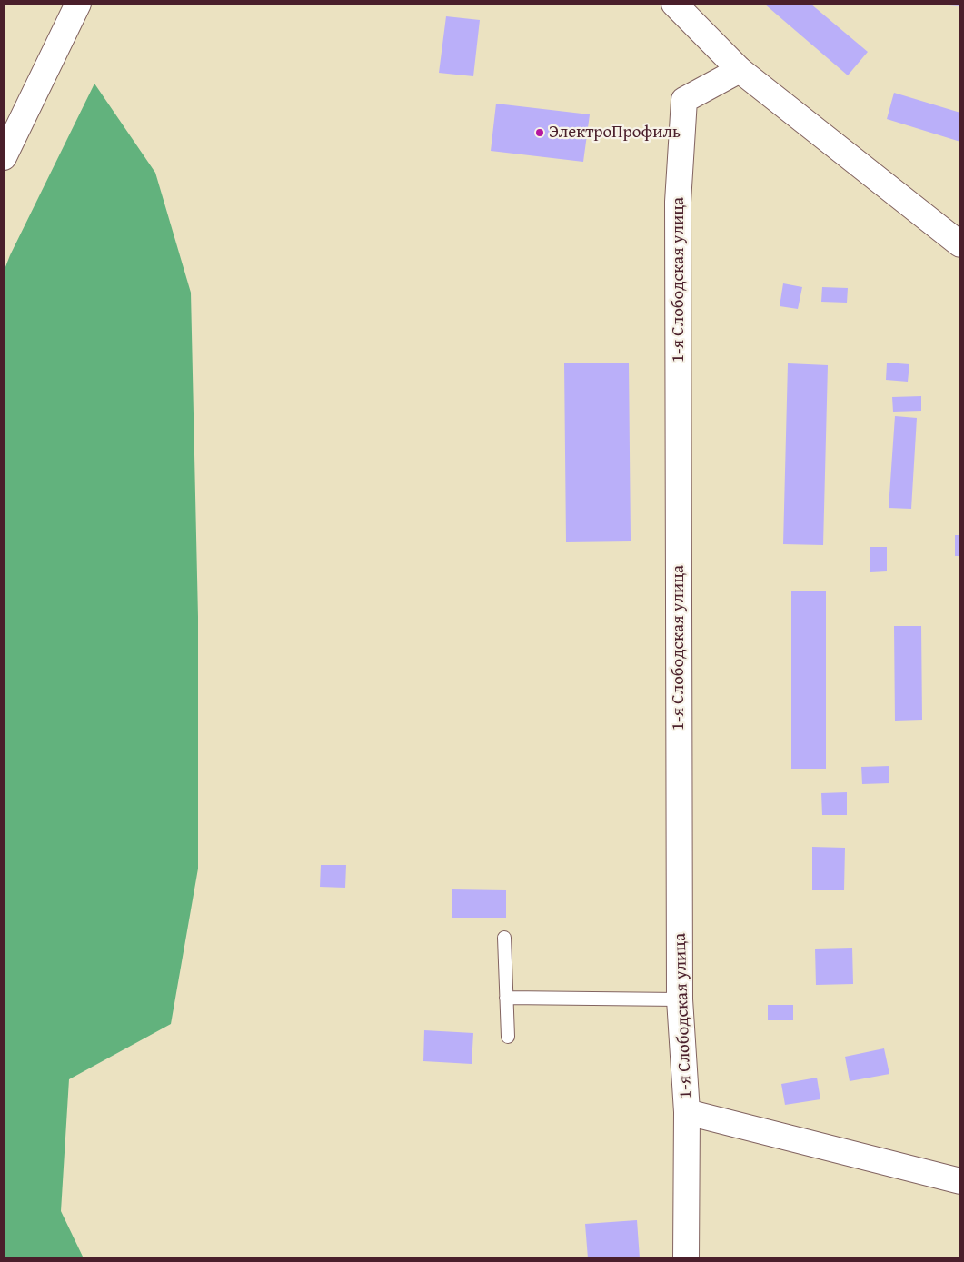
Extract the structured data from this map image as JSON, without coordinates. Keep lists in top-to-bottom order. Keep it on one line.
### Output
{"streets":{"street":["1-я Слободская улица"]},"places":["ЭлектроПрофиль"]}
